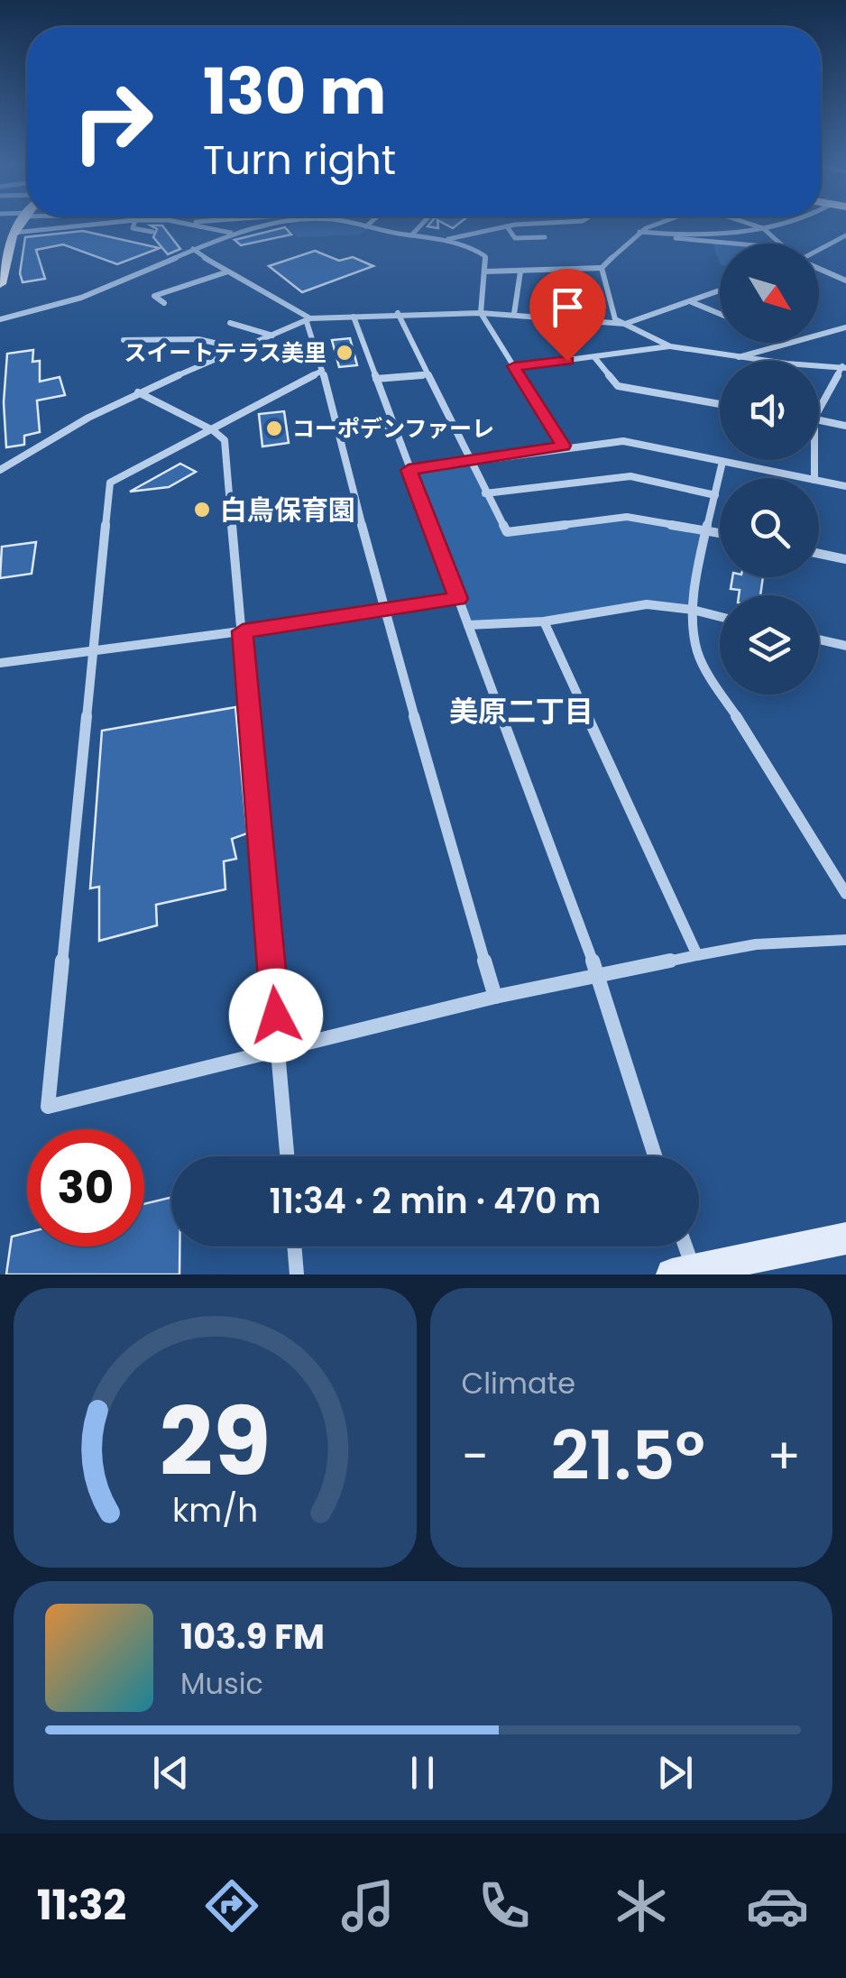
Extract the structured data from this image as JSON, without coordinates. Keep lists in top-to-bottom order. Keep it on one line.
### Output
{"districts":["美原二丁目"],"places":["スイートテラス美里","コーポデンファーレ","白鳥保育園"],"north":"bottom right","page":{"turn":["130 m","Turn right"],"limit":"30","trip":"11:34 · 2 min · 470 m","tile":"Climate","heat":["−","21.5°","+"],"song":["103.9 FM","Music"],"tabs":"11:32","gauge":["29","km/h"]}}
